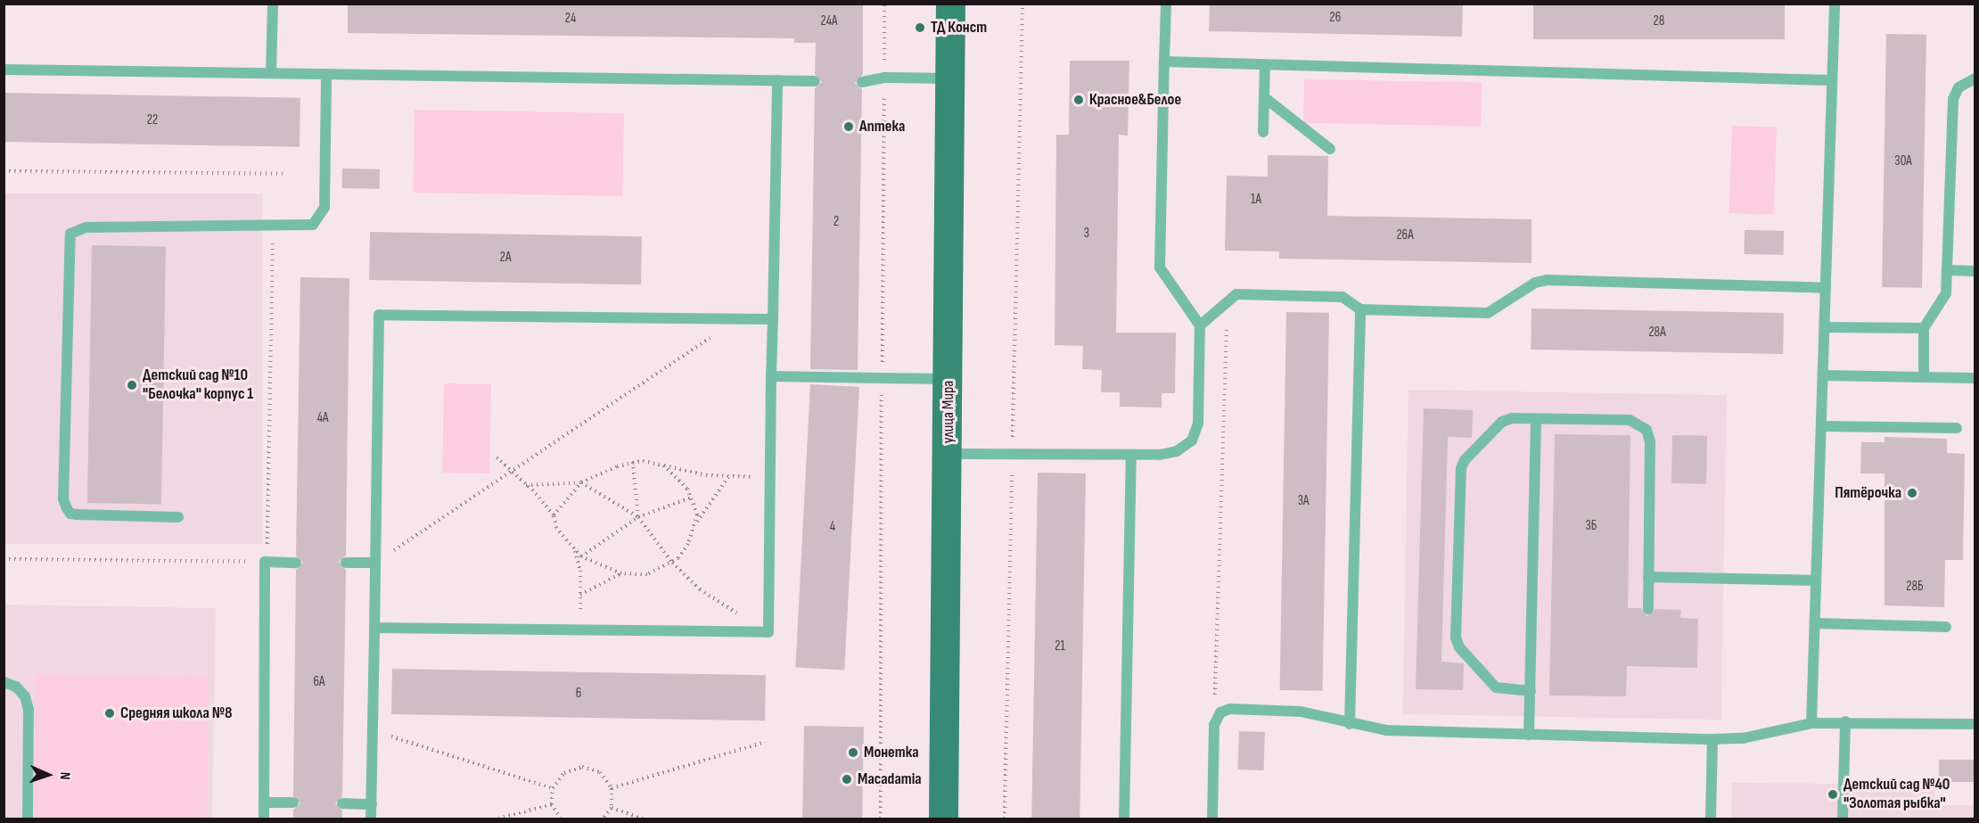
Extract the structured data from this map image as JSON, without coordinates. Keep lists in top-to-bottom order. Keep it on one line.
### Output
{"streets":{"main road":["улица Мира"]},"places":["ТД Конст","Красное&Белое","Аптека","Детский сад №10 \"Белочка\" корпус 1","Пятёрочка","Средняя школа №8","Монетка","Macadamia","Детский сад №40 \"Золотая рыбка\""],"house_numbers":["26","24","24А","28","22","30А","1А","2","3","26А","2А","28А","4А","3А","3Б","4","28Б","21","6А","6"],"north":"right"}
